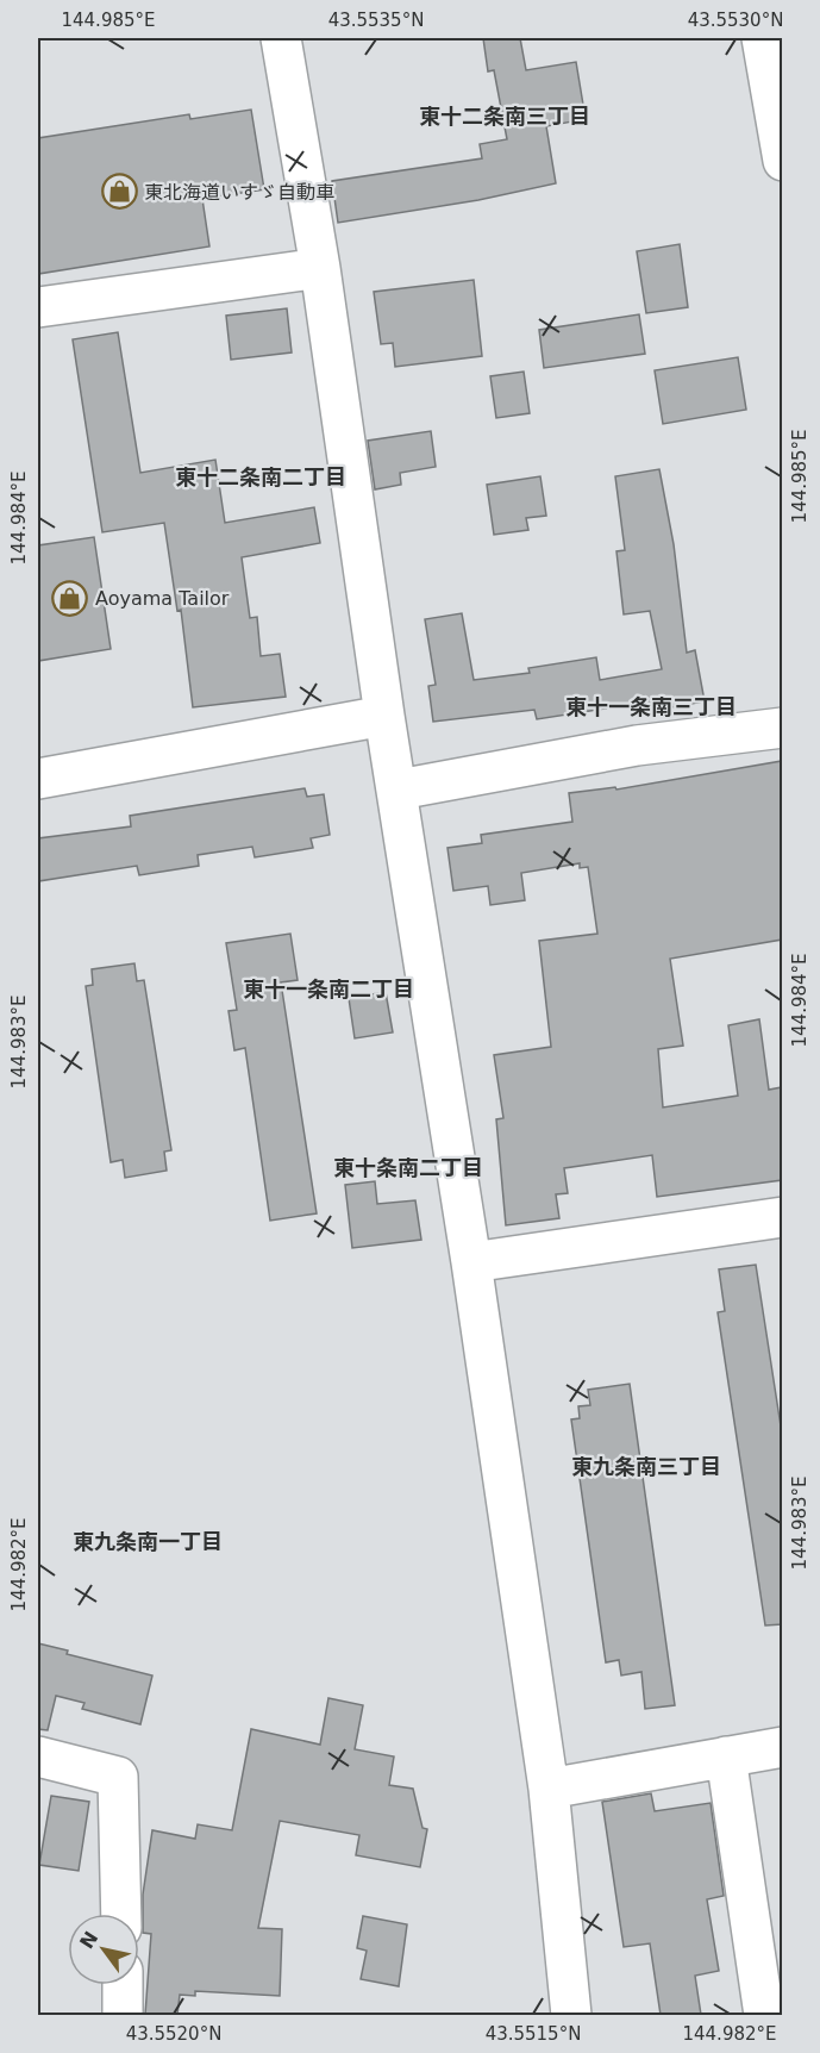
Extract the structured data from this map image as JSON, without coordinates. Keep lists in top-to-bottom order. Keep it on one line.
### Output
{"districts":["東十二条南三丁目","東十二条南二丁目","東十一条南三丁目","東十一条南二丁目","東十条南二丁目","東九条南三丁目","東九条南一丁目"],"places":{"shop":["東北海道いすゞ自動車","Aoyama Tailor"]},"north":"top left","coordinates":["144.985°E","43.5535°N","43.5530°N","144.984°E","144.983°E","144.982°E","43.5520°N","43.5515°N"]}
